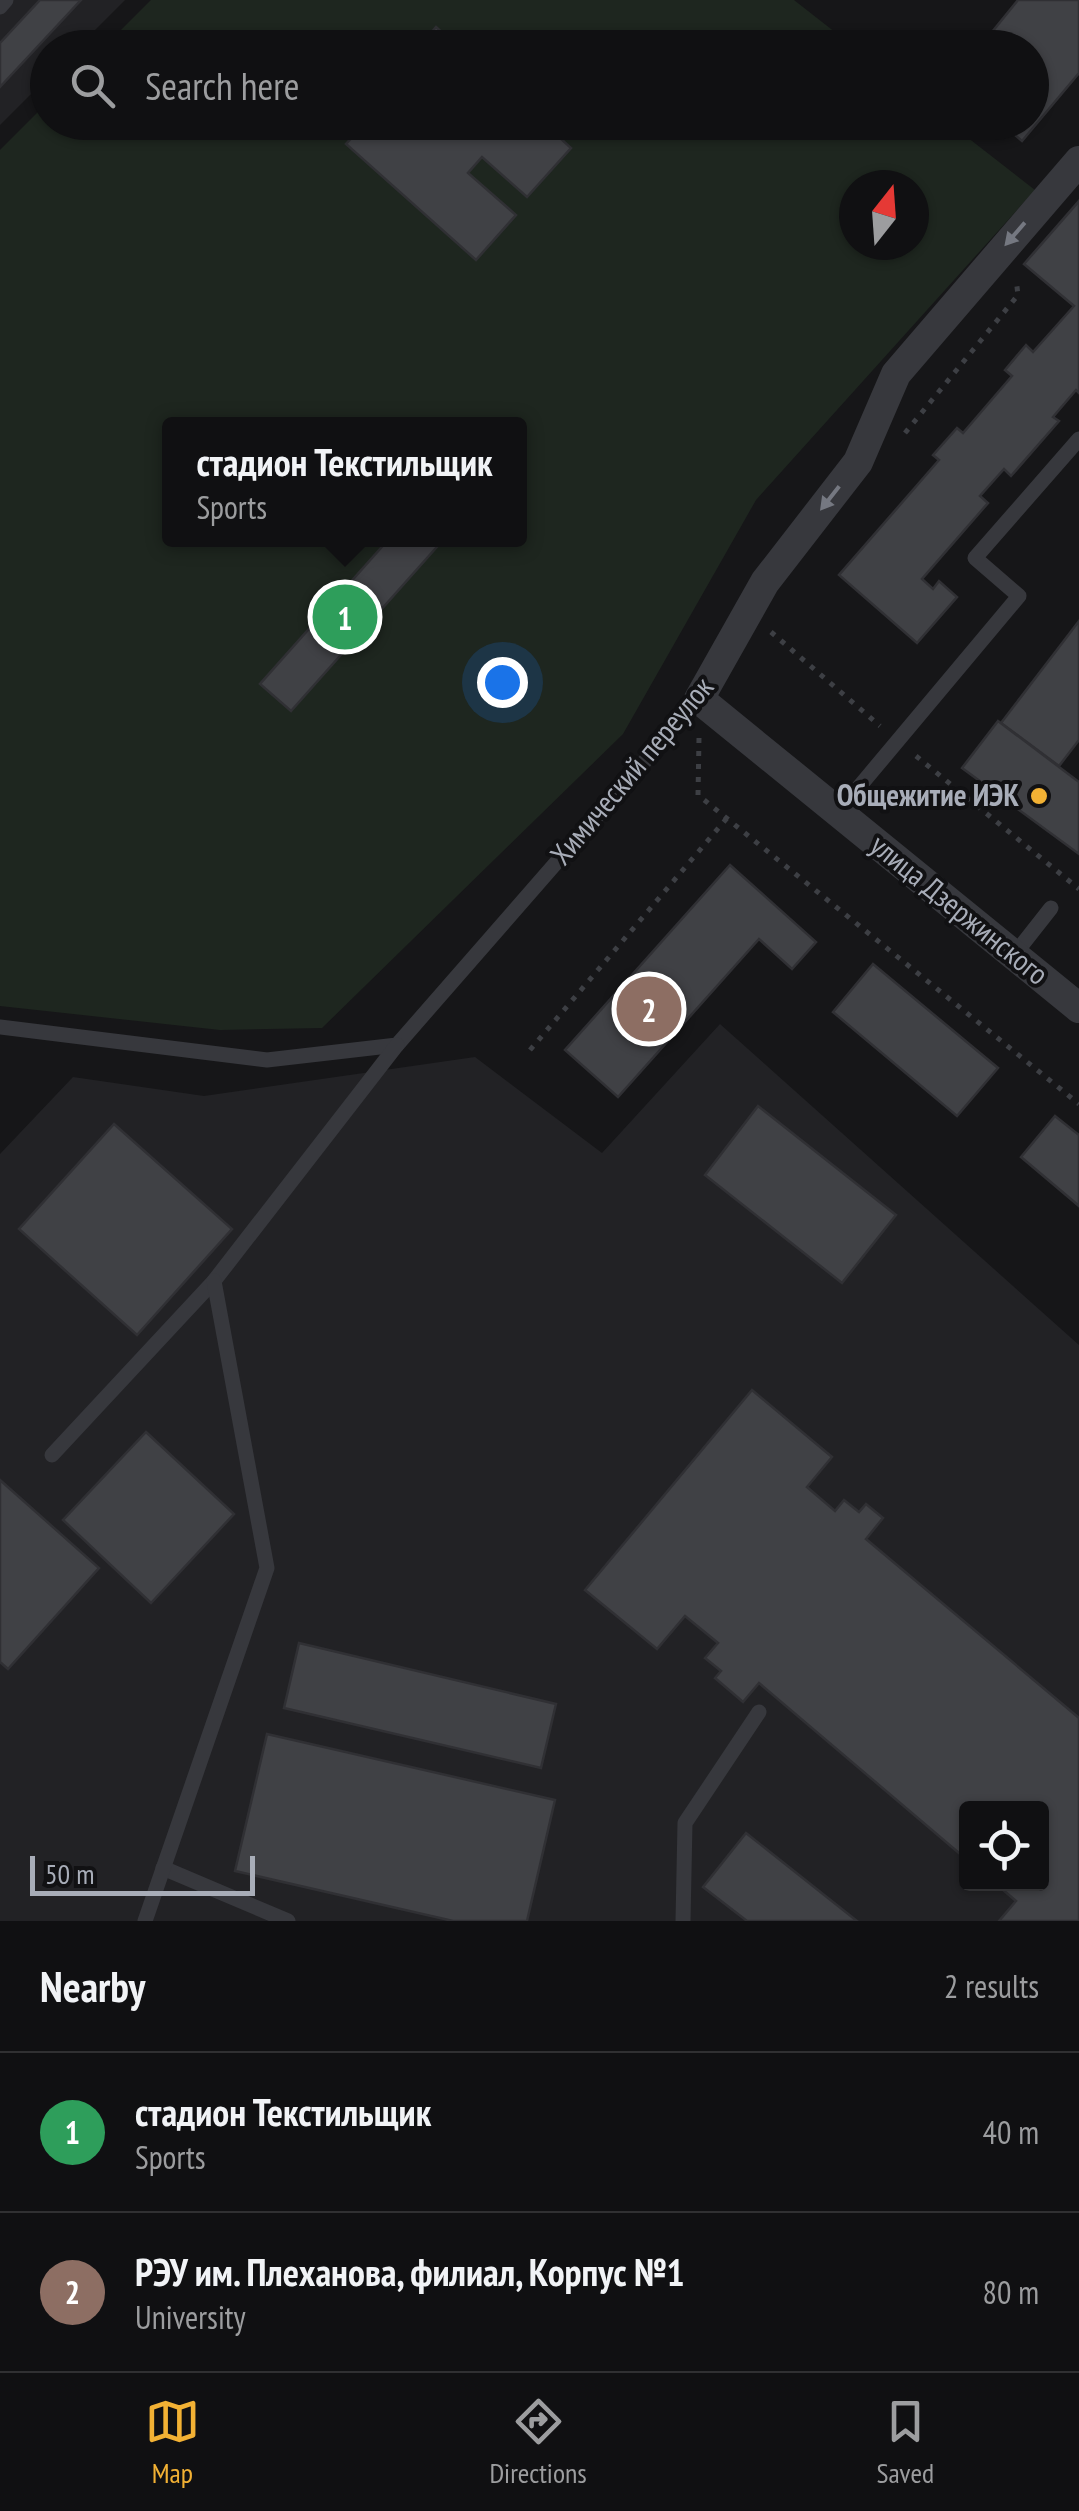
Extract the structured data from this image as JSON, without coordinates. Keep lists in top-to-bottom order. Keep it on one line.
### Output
{"streets":{"street":["Химический переулок","улица Дзержинского"]},"crossings":[["Химический переулок","улица Дзержинского"]],"one_way":["Химический переулок"],"places":["Общежитие ИЭК"],"scale_bar":"50 m","north":"top","page":{"search":"Search here","popup":["стадион Текстильщик","Sports"],"pins":["1","2"],"scale":"50 m","heading":["Nearby","2 results"],"list":[{"mark":"1","name":"стадион Текстильщик","note":"Sports","value":"40 m"},{"mark":"2","name":"РЭУ им. Плеханова, филиал, Корпус №1","note":"University","value":"80 m"}],"nav":["Map","Directions","Saved"]}}
